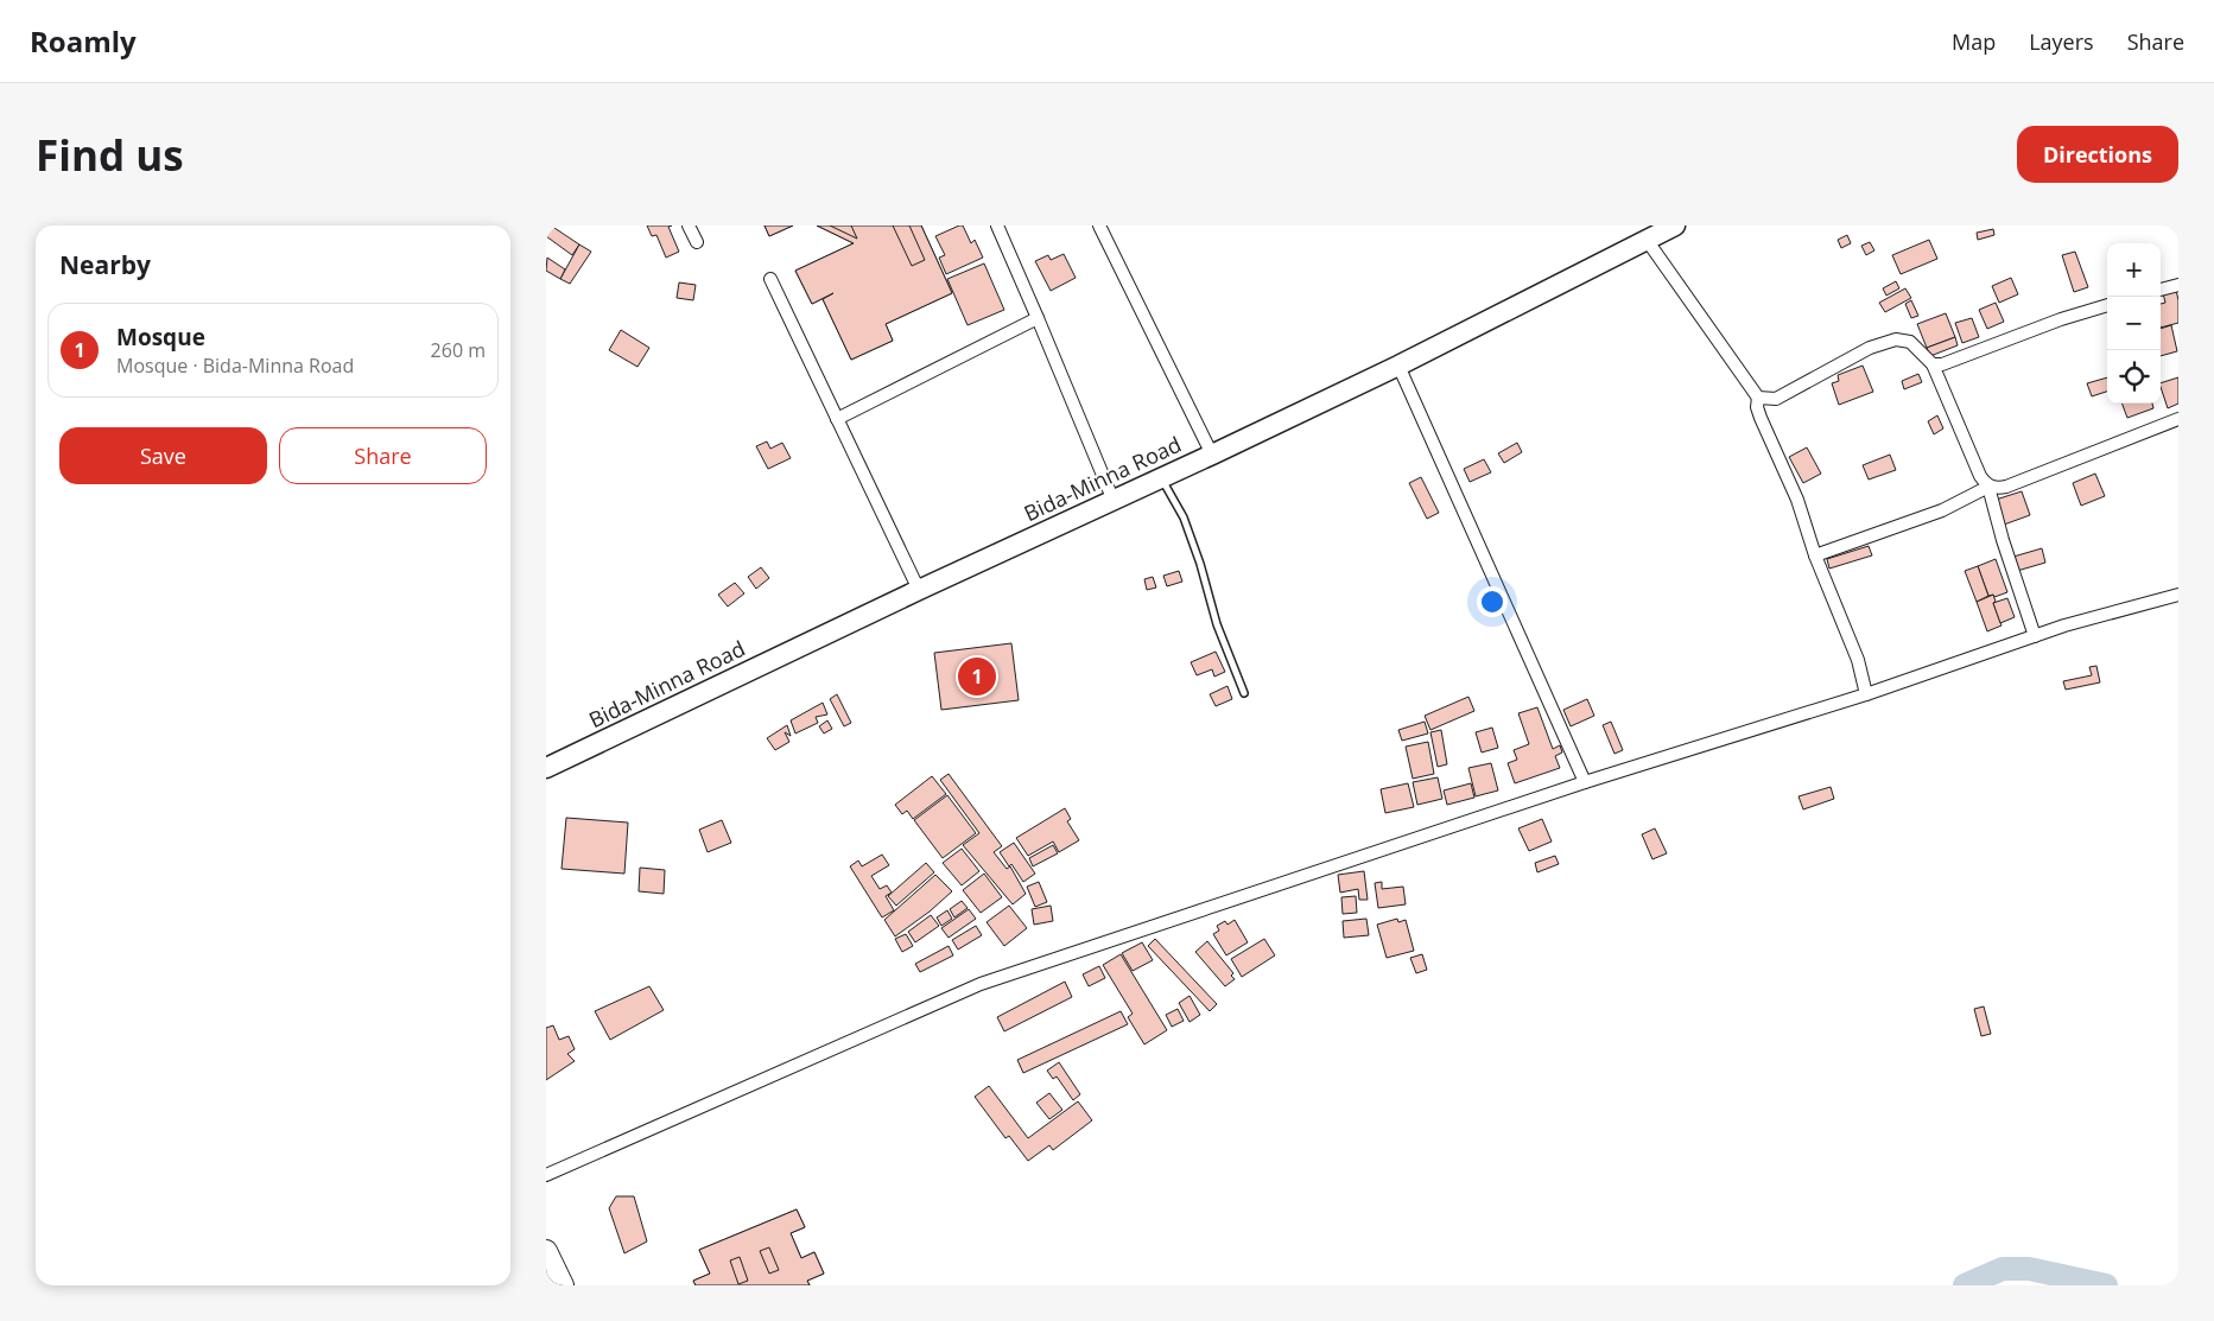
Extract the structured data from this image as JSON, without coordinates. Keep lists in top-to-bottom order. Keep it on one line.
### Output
{"streets":{"main road":["Bida-Minna Road"]},"page":{"header":"Roamly","nav":["Map","Layers","Share"],"buttons":["Directions",["Save","Share"]],"title":"Find us","heading":"Nearby","map_buttons":["+","−"],"list":[{"mark":"1","name":"Mosque","note":"Mosque · Bida-Minna Road","value":"260 m"}],"pins":"1"}}
